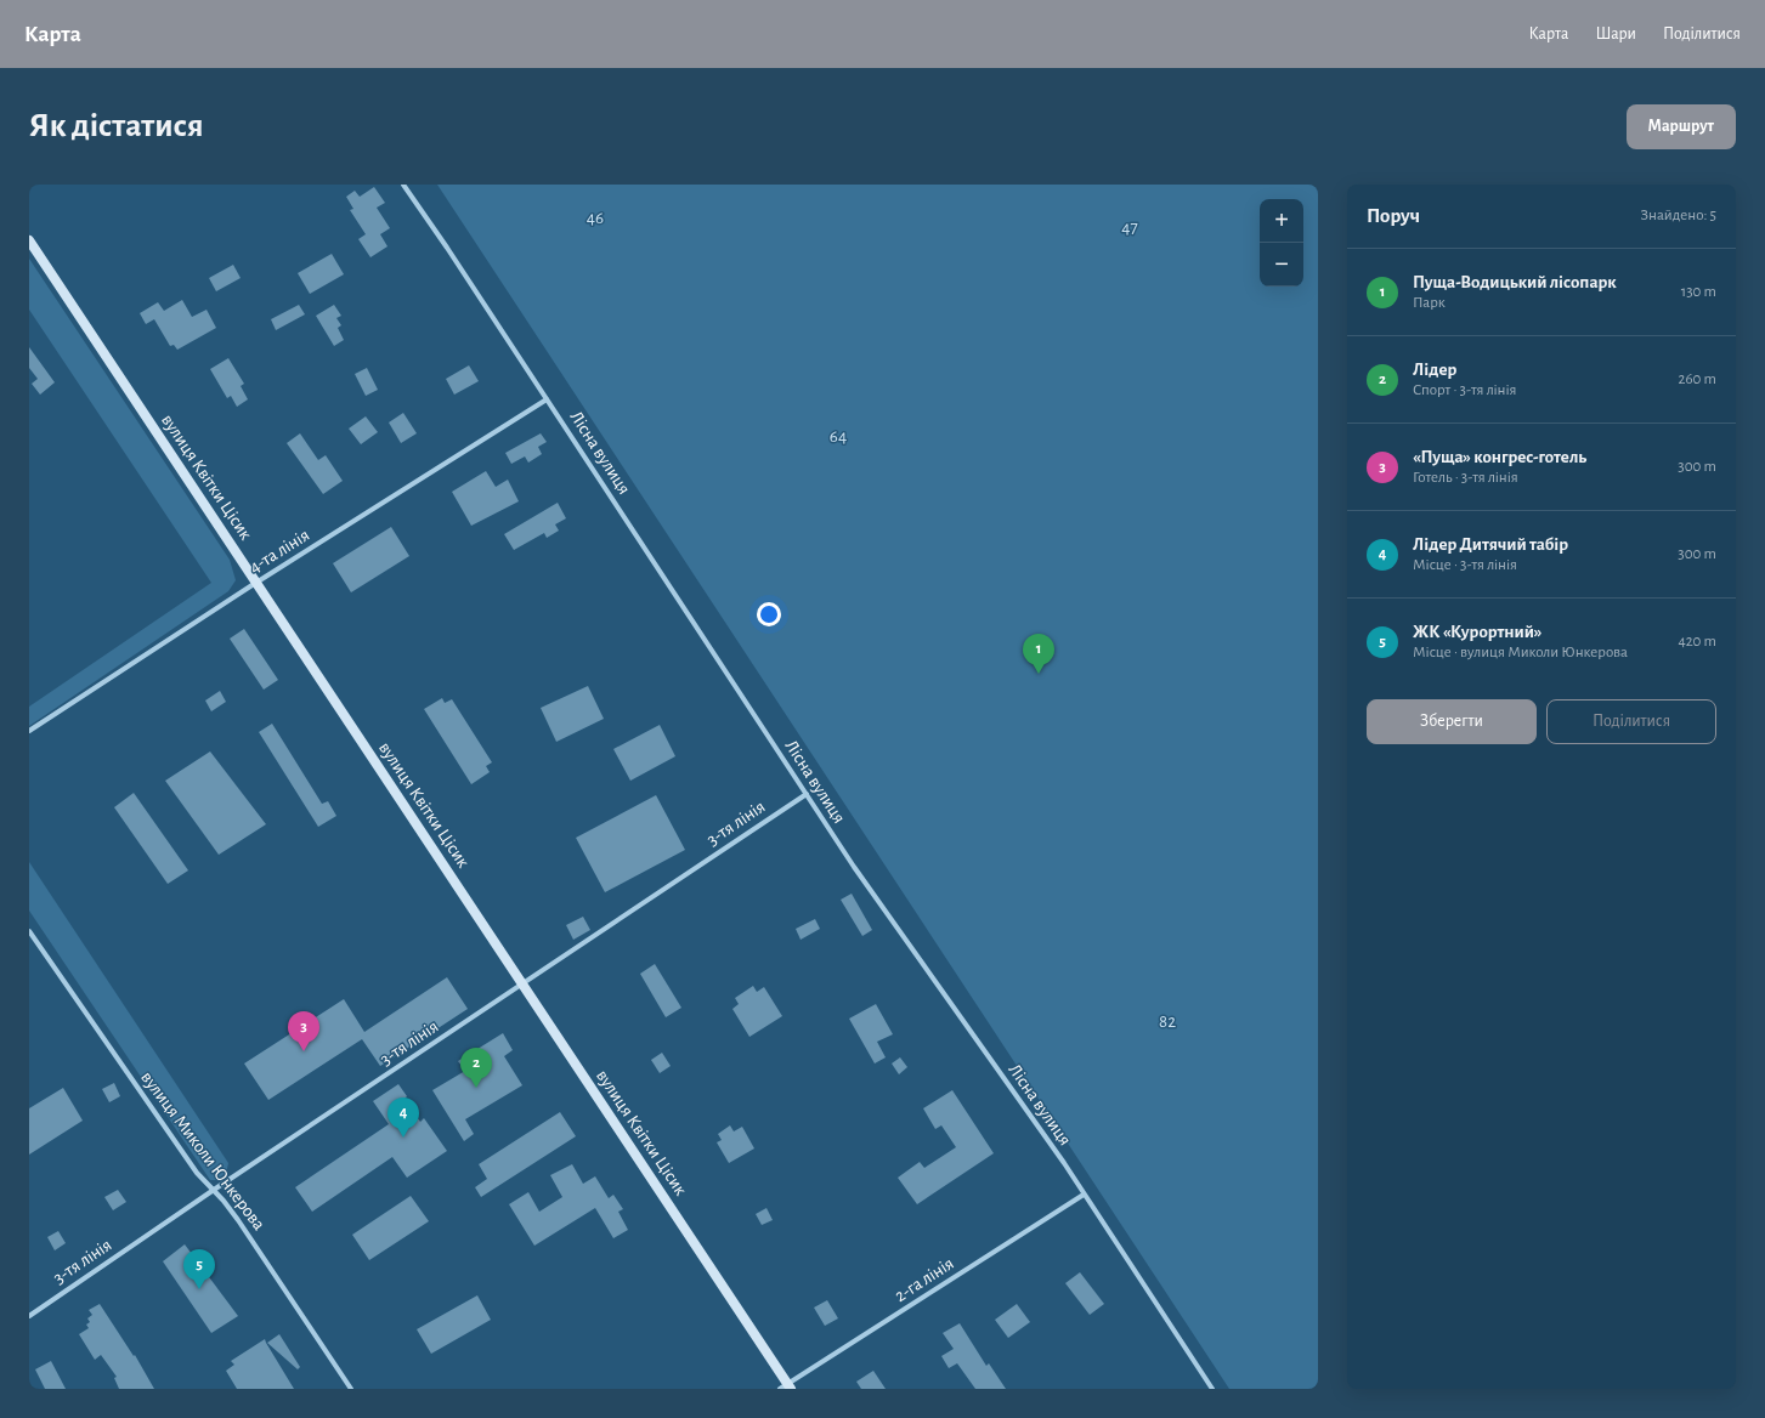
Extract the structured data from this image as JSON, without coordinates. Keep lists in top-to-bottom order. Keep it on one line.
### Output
{"streets":{"street":["Лісна вулиця","вулиця Квітки Цісик","4-та лінія","3-тя лінія","вулиця Миколи Юнкерова","2-га лінія"]},"crossings":[["Лісна вулиця","4-та лінія"],["Лісна вулиця","3-тя лінія"],["Лісна вулиця","2-га лінія"],["вулиця Квітки Цісик","4-та лінія"],["вулиця Квітки Цісик","3-тя лінія"],["вулиця Квітки Цісик","2-га лінія"],["3-тя лінія","вулиця Миколи Юнкерова"]],"parks":["46","47","64","82"],"page":{"header":"Карта","nav":["Карта","Шари","Поділитися"],"buttons":["Маршрут",["Зберегти","Поділитися"]],"title":"Як дістатися","heading":["Поруч","Знайдено: 5"],"map_buttons":["+","−"],"list":[{"mark":"1","name":"Пуща-Водицький лісопарк","note":"Парк","value":"130 m"},{"mark":"2","name":"Лідер","note":"Спорт · 3-тя лінія","value":"260 m"},{"mark":"3","name":"«Пуща» конгрес-готель","note":"Готель · 3-тя лінія","value":"300 m"},{"mark":"4","name":"Лідер Дитячий табір","note":"Місце · 3-тя лінія","value":"300 m"},{"mark":"5","name":"ЖК «Курортний»","note":"Місце · вулиця Миколи Юнкерова","value":"420 m"}],"pins":["1","3","2","4","5"]}}
